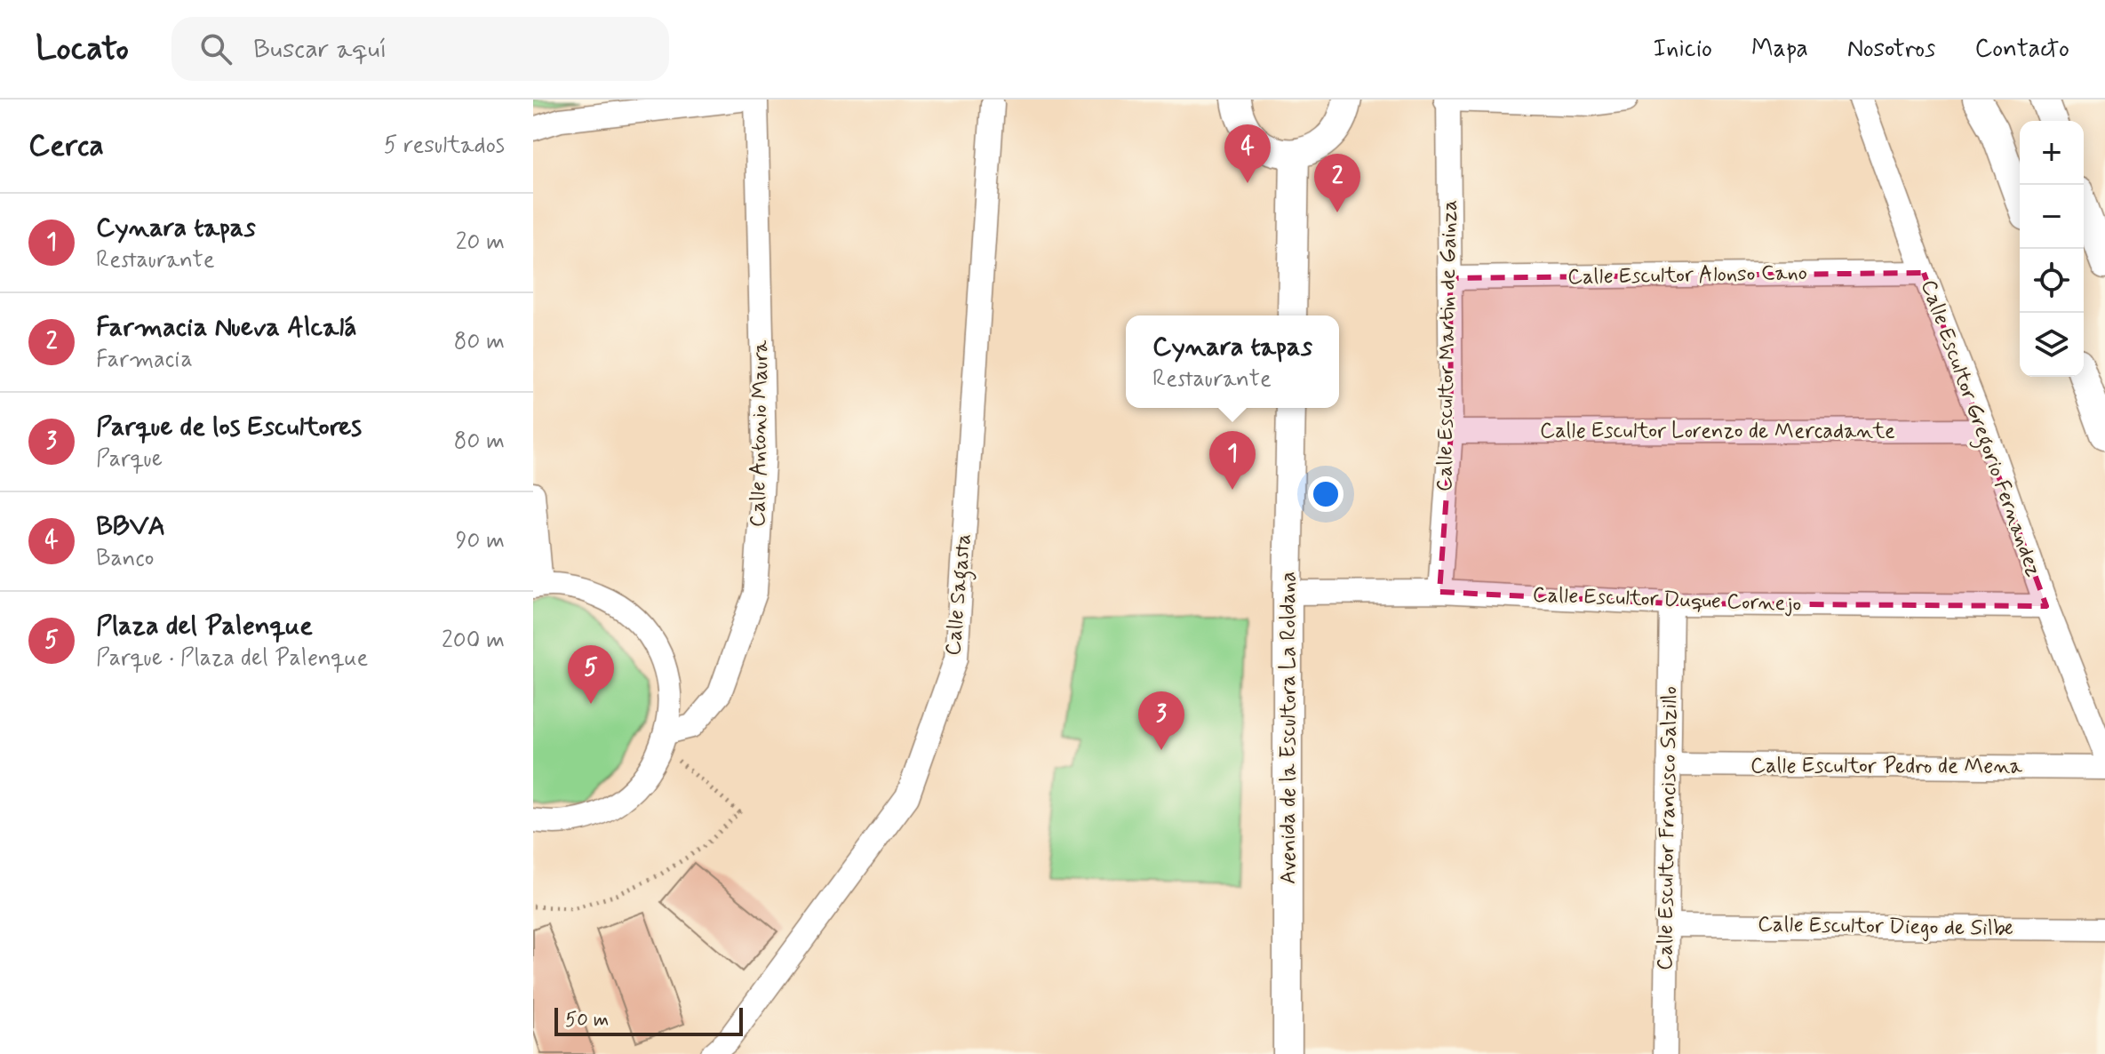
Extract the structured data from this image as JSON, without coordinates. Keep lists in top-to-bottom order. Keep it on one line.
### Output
{"streets":{"street":["Calle Escultor Alonso Cano","Calle Escultor Martin de Gainza","Calle Escultor Gregorio Fernandez","Calle Escultor Lorenzo de Mercadante","Calle Antonio Maura","Calle Sagasta","Calle Escultor Duque Cornejo","Avenida de la Escultora La Roldana","Calle Escultor Pedro de Mena","Calle Escultor Francisco Salzillo","Calle Escultor Diego de Silbe"]},"crossings":[["Calle Escultor Alonso Cano","Calle Escultor Martin de Gainza"],["Calle Escultor Alonso Cano","Calle Escultor Gregorio Fernandez"],["Calle Escultor Martin de Gainza","Calle Escultor Lorenzo de Mercadante"],["Calle Escultor Martin de Gainza","Calle Escultor Duque Cornejo"],["Calle Escultor Gregorio Fernandez","Calle Escultor Lorenzo de Mercadante"],["Calle Escultor Gregorio Fernandez","Calle Escultor Duque Cornejo"],["Calle Escultor Duque Cornejo","Avenida de la Escultora La Roldana"],["Calle Escultor Duque Cornejo","Calle Escultor Francisco Salzillo"],["Calle Escultor Pedro de Mena","Calle Escultor Francisco Salzillo"],["Calle Escultor Francisco Salzillo","Calle Escultor Diego de Silbe"]],"scale_bar":"50 m","page":{"header":"Locato","search":"Buscar aquí","nav":["Inicio","Mapa","Nosotros","Contacto"],"heading":["Cerca","5 resultados"],"map_buttons":["+","−"],"pins":["4","2","1","5","3"],"list":[{"mark":"1","name":"Cynara tapas","note":"Restaurante","value":"20 m"},{"mark":"2","name":"Farmacia Nueva Alcalá","note":"Farmacia","value":"80 m"},{"mark":"3","name":"Parque de los Escultores","note":"Parque","value":"80 m"},{"mark":"4","name":"BBVA","note":"Banco","value":"90 m"},{"mark":"5","name":"Plaza del Palenque","note":"Parque · Plaza del Palenque","value":"200 m"}],"popup":["Cynara tapas","Restaurante"],"scale":"50 m"}}
